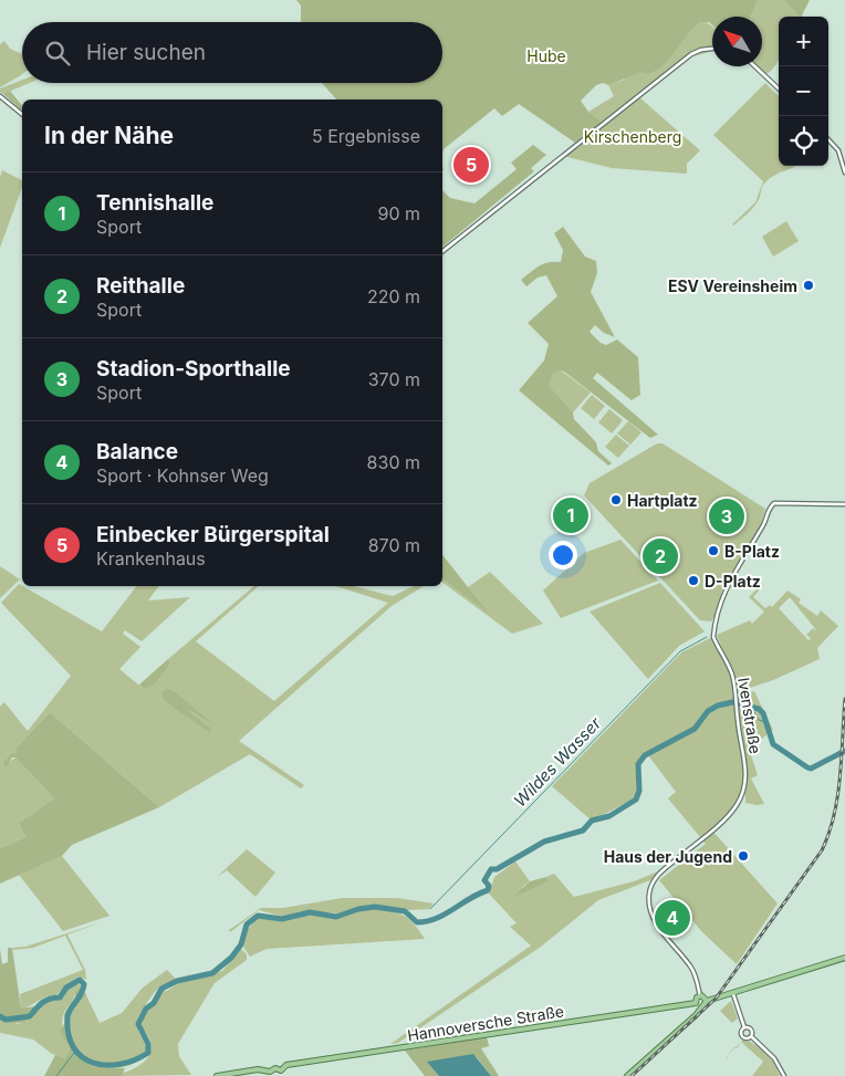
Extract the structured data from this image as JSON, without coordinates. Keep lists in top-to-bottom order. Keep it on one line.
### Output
{"streets":{"main road":["Hannoversche Straße"],"street":["Ivenstraße"]},"crossings":[["Ivenstraße","Hannoversche Straße"]],"water":["Wildes Wasser"],"parks":["Hube","Kirschenberg"],"places":["ESV Vereinsheim","Hartplatz","B-Platz","D-Platz","Haus der Jugend"],"north":"top left","page":{"map_buttons":["+","−"],"search":"Hier suchen","heading":["In der Nähe","5 Ergebnisse"],"pins":["5","1","3","2","4"],"list":[{"mark":"1","name":"Tennishalle","note":"Sport","value":"90 m"},{"mark":"2","name":"Reithalle","note":"Sport","value":"220 m"},{"mark":"3","name":"Stadion-Sporthalle","note":"Sport","value":"370 m"},{"mark":"4","name":"Balance","note":"Sport · Kohnser Weg","value":"830 m"},{"mark":"5","name":"Einbecker Bürgerspital","note":"Krankenhaus","value":"870 m"}]}}
